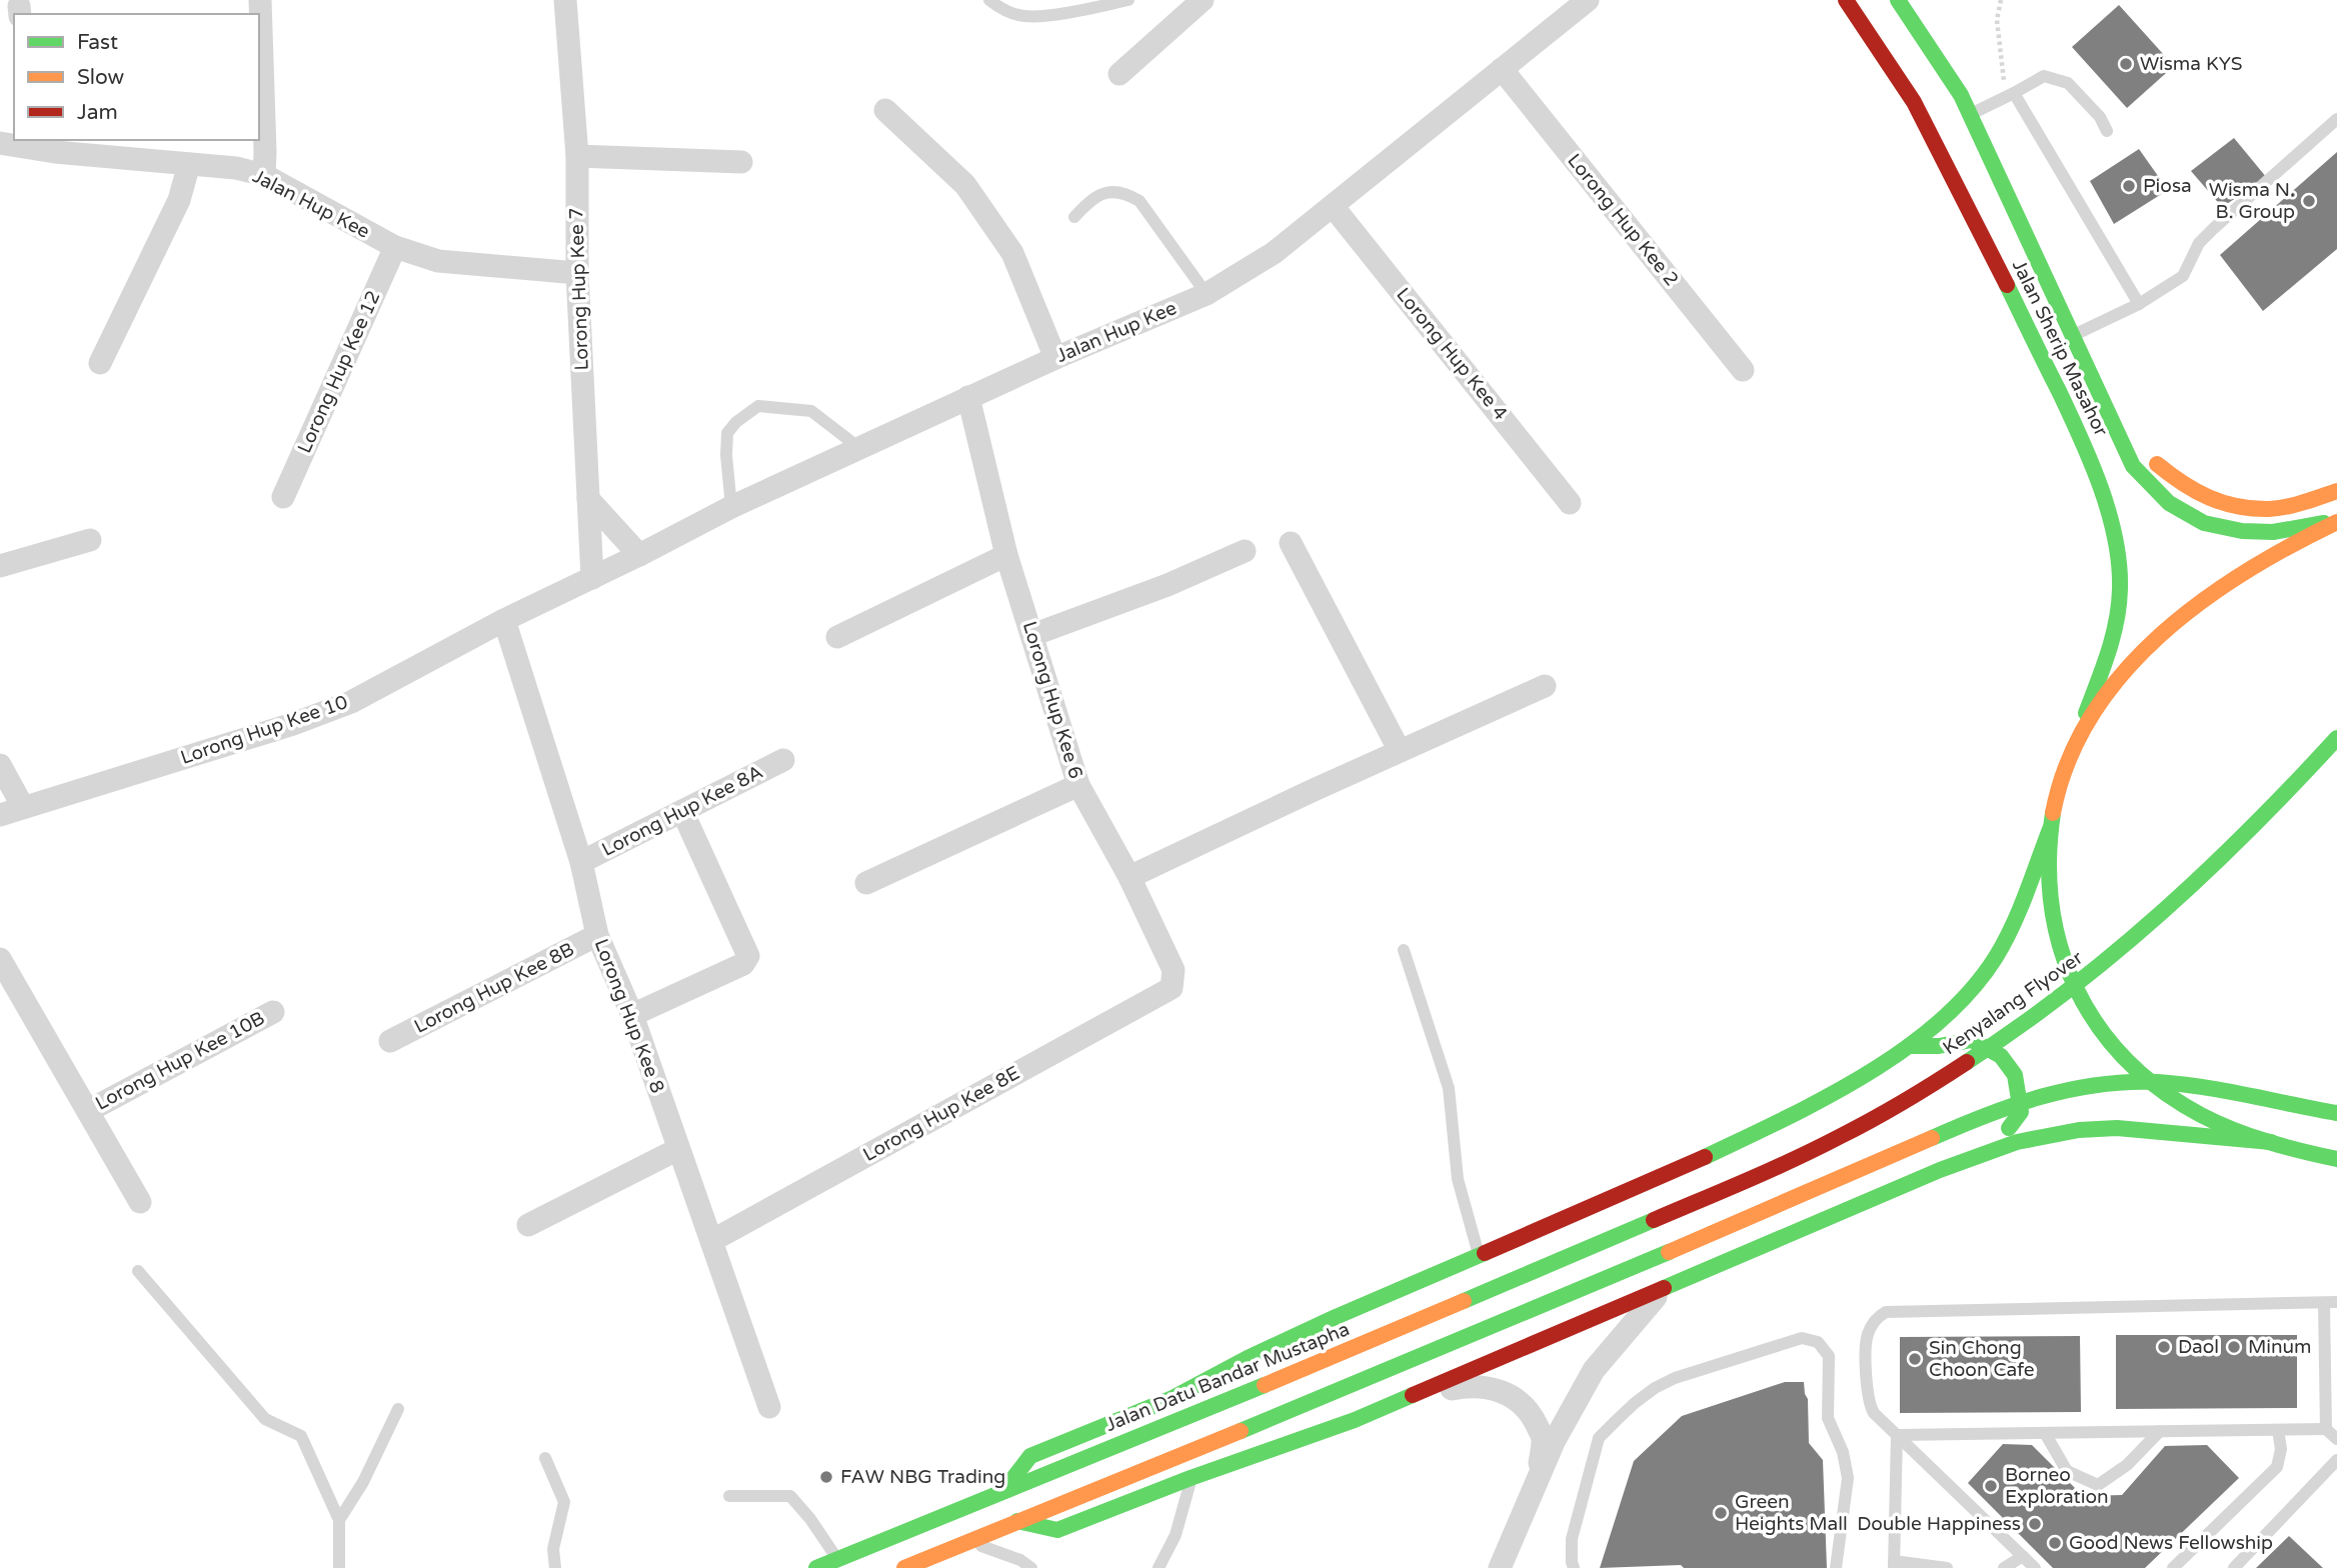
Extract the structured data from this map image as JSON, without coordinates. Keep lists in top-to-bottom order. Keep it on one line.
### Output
{"streets":{"main road":["Jalan Sherip Masahor","Kenyalang Flyover","Jalan Datu Bandar Mustapha"],"street":["Jalan Hup Kee","Lorong Hup Kee 2","Lorong Hup Kee 7","Lorong Hup Kee 4","Lorong Hup Kee 12","Lorong Hup Kee 6","Lorong Hup Kee 10","Lorong Hup Kee 8A","Lorong Hup Kee 8B","Lorong Hup Kee 8","Lorong Hup Kee 10B","Lorong Hup Kee 8E"]},"crossings":[["Jalan Hup Kee","Lorong Hup Kee 2"],["Jalan Hup Kee","Lorong Hup Kee 7"],["Jalan Hup Kee","Lorong Hup Kee 4"],["Jalan Hup Kee","Lorong Hup Kee 12"],["Jalan Hup Kee","Lorong Hup Kee 6"],["Jalan Hup Kee","Lorong Hup Kee 10"],["Lorong Hup Kee 7","Lorong Hup Kee 10"],["Lorong Hup Kee 6","Lorong Hup Kee 8E"],["Lorong Hup Kee 10","Lorong Hup Kee 8"],["Lorong Hup Kee 8A","Lorong Hup Kee 8"],["Lorong Hup Kee 8B","Lorong Hup Kee 8"],["Kenyalang Flyover","Jalan Datu Bandar Mustapha"],["Lorong Hup Kee 8","Lorong Hup Kee 8E"]],"places":["Wisma KYS","Piosa","Wisma N. B. Group","Daol","Minum","Sin Chong Choon Cafe","FAW NBG Trading","Borneo Exploration","Green Heights Mall","Double Happiness","Good News Fellowship"],"legend":["Fast","Slow","Jam"]}
